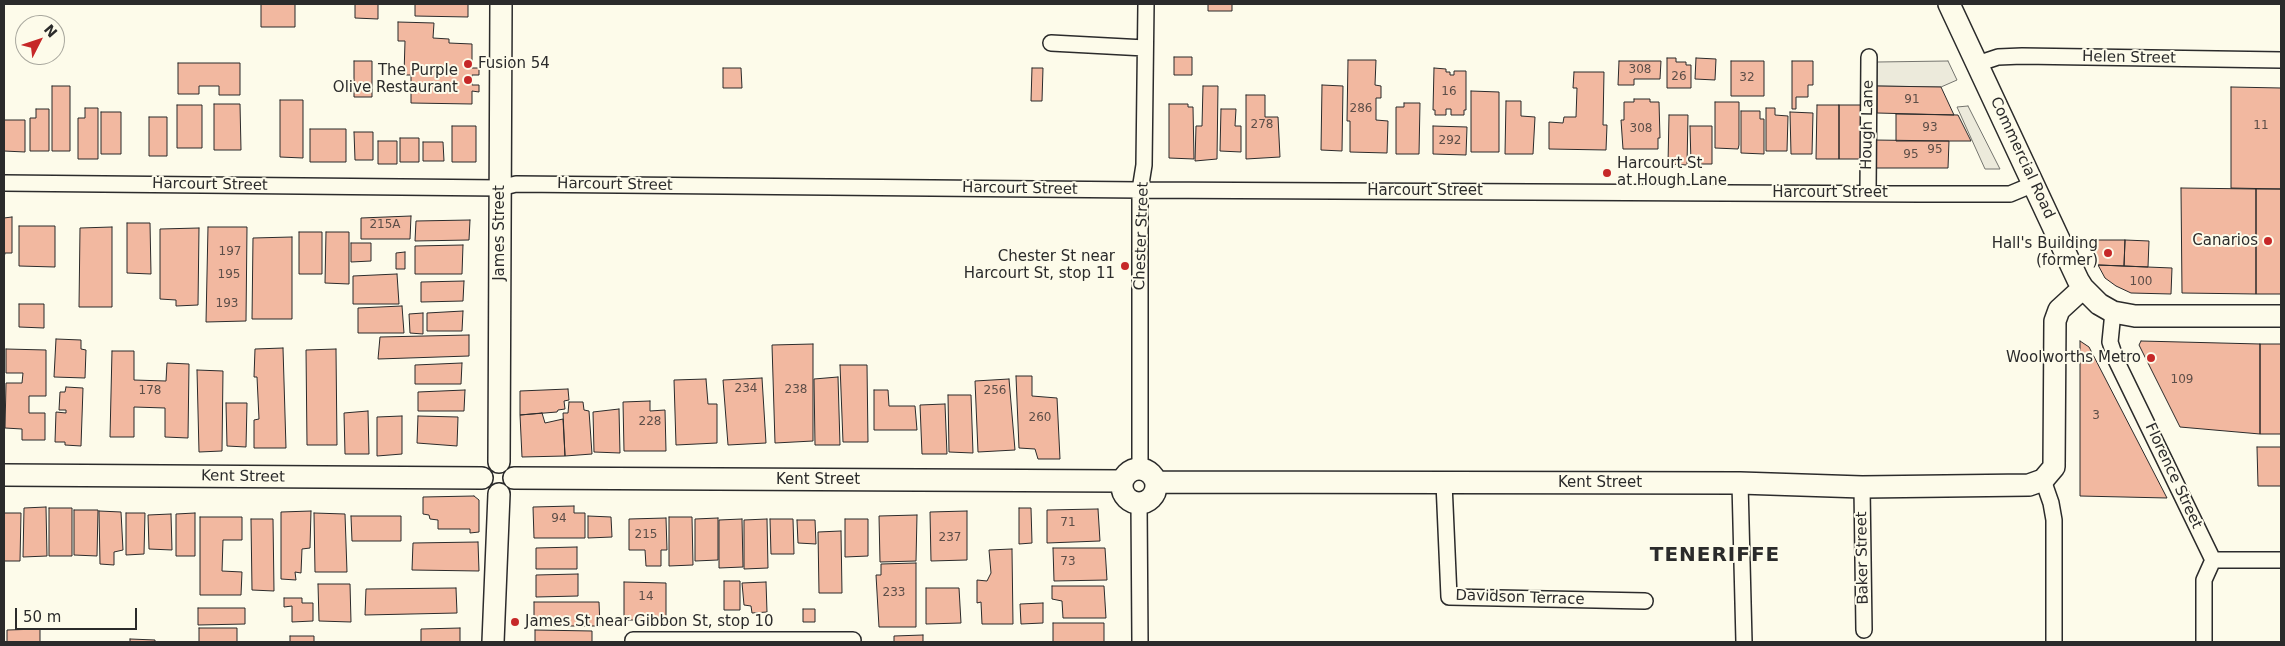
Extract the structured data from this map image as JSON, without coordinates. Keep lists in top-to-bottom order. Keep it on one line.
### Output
{"streets":{"street":["Helen Street","Hough Lane","Commercial Road","Harcourt Street","James Street","Chester Street","Florence Street","Kent Street","Baker Street","Davidson Terrace"]},"crossings":[["Helen Street","Commercial Road"],["Hough Lane","Harcourt Street"],["Commercial Road","Harcourt Street"],["Commercial Road","Florence Street"],["Harcourt Street","James Street"],["Harcourt Street","Chester Street"],["James Street","Kent Street"],["Chester Street","Kent Street"],["Kent Street","Baker Street"],["Kent Street","Davidson Terrace"]],"districts":["TENERIFFE"],"places":["Fusion 54","The Purple Olive Restaurant","Harcourt St at Hough Lane","Canarios","Hall's Building (former)","Chester St near Harcourt St, stop 11","Woolworths Metro","James St near Gibbon St, stop 10"],"house_numbers":["308","26","32","16","91","286","278","11","93","308","292","95","95","215A","197","195","100","193","109","234","238","178","256","3","260","228","94","71","215","237","73","233","14"],"scale_bar":"50 m","north":"top right"}
